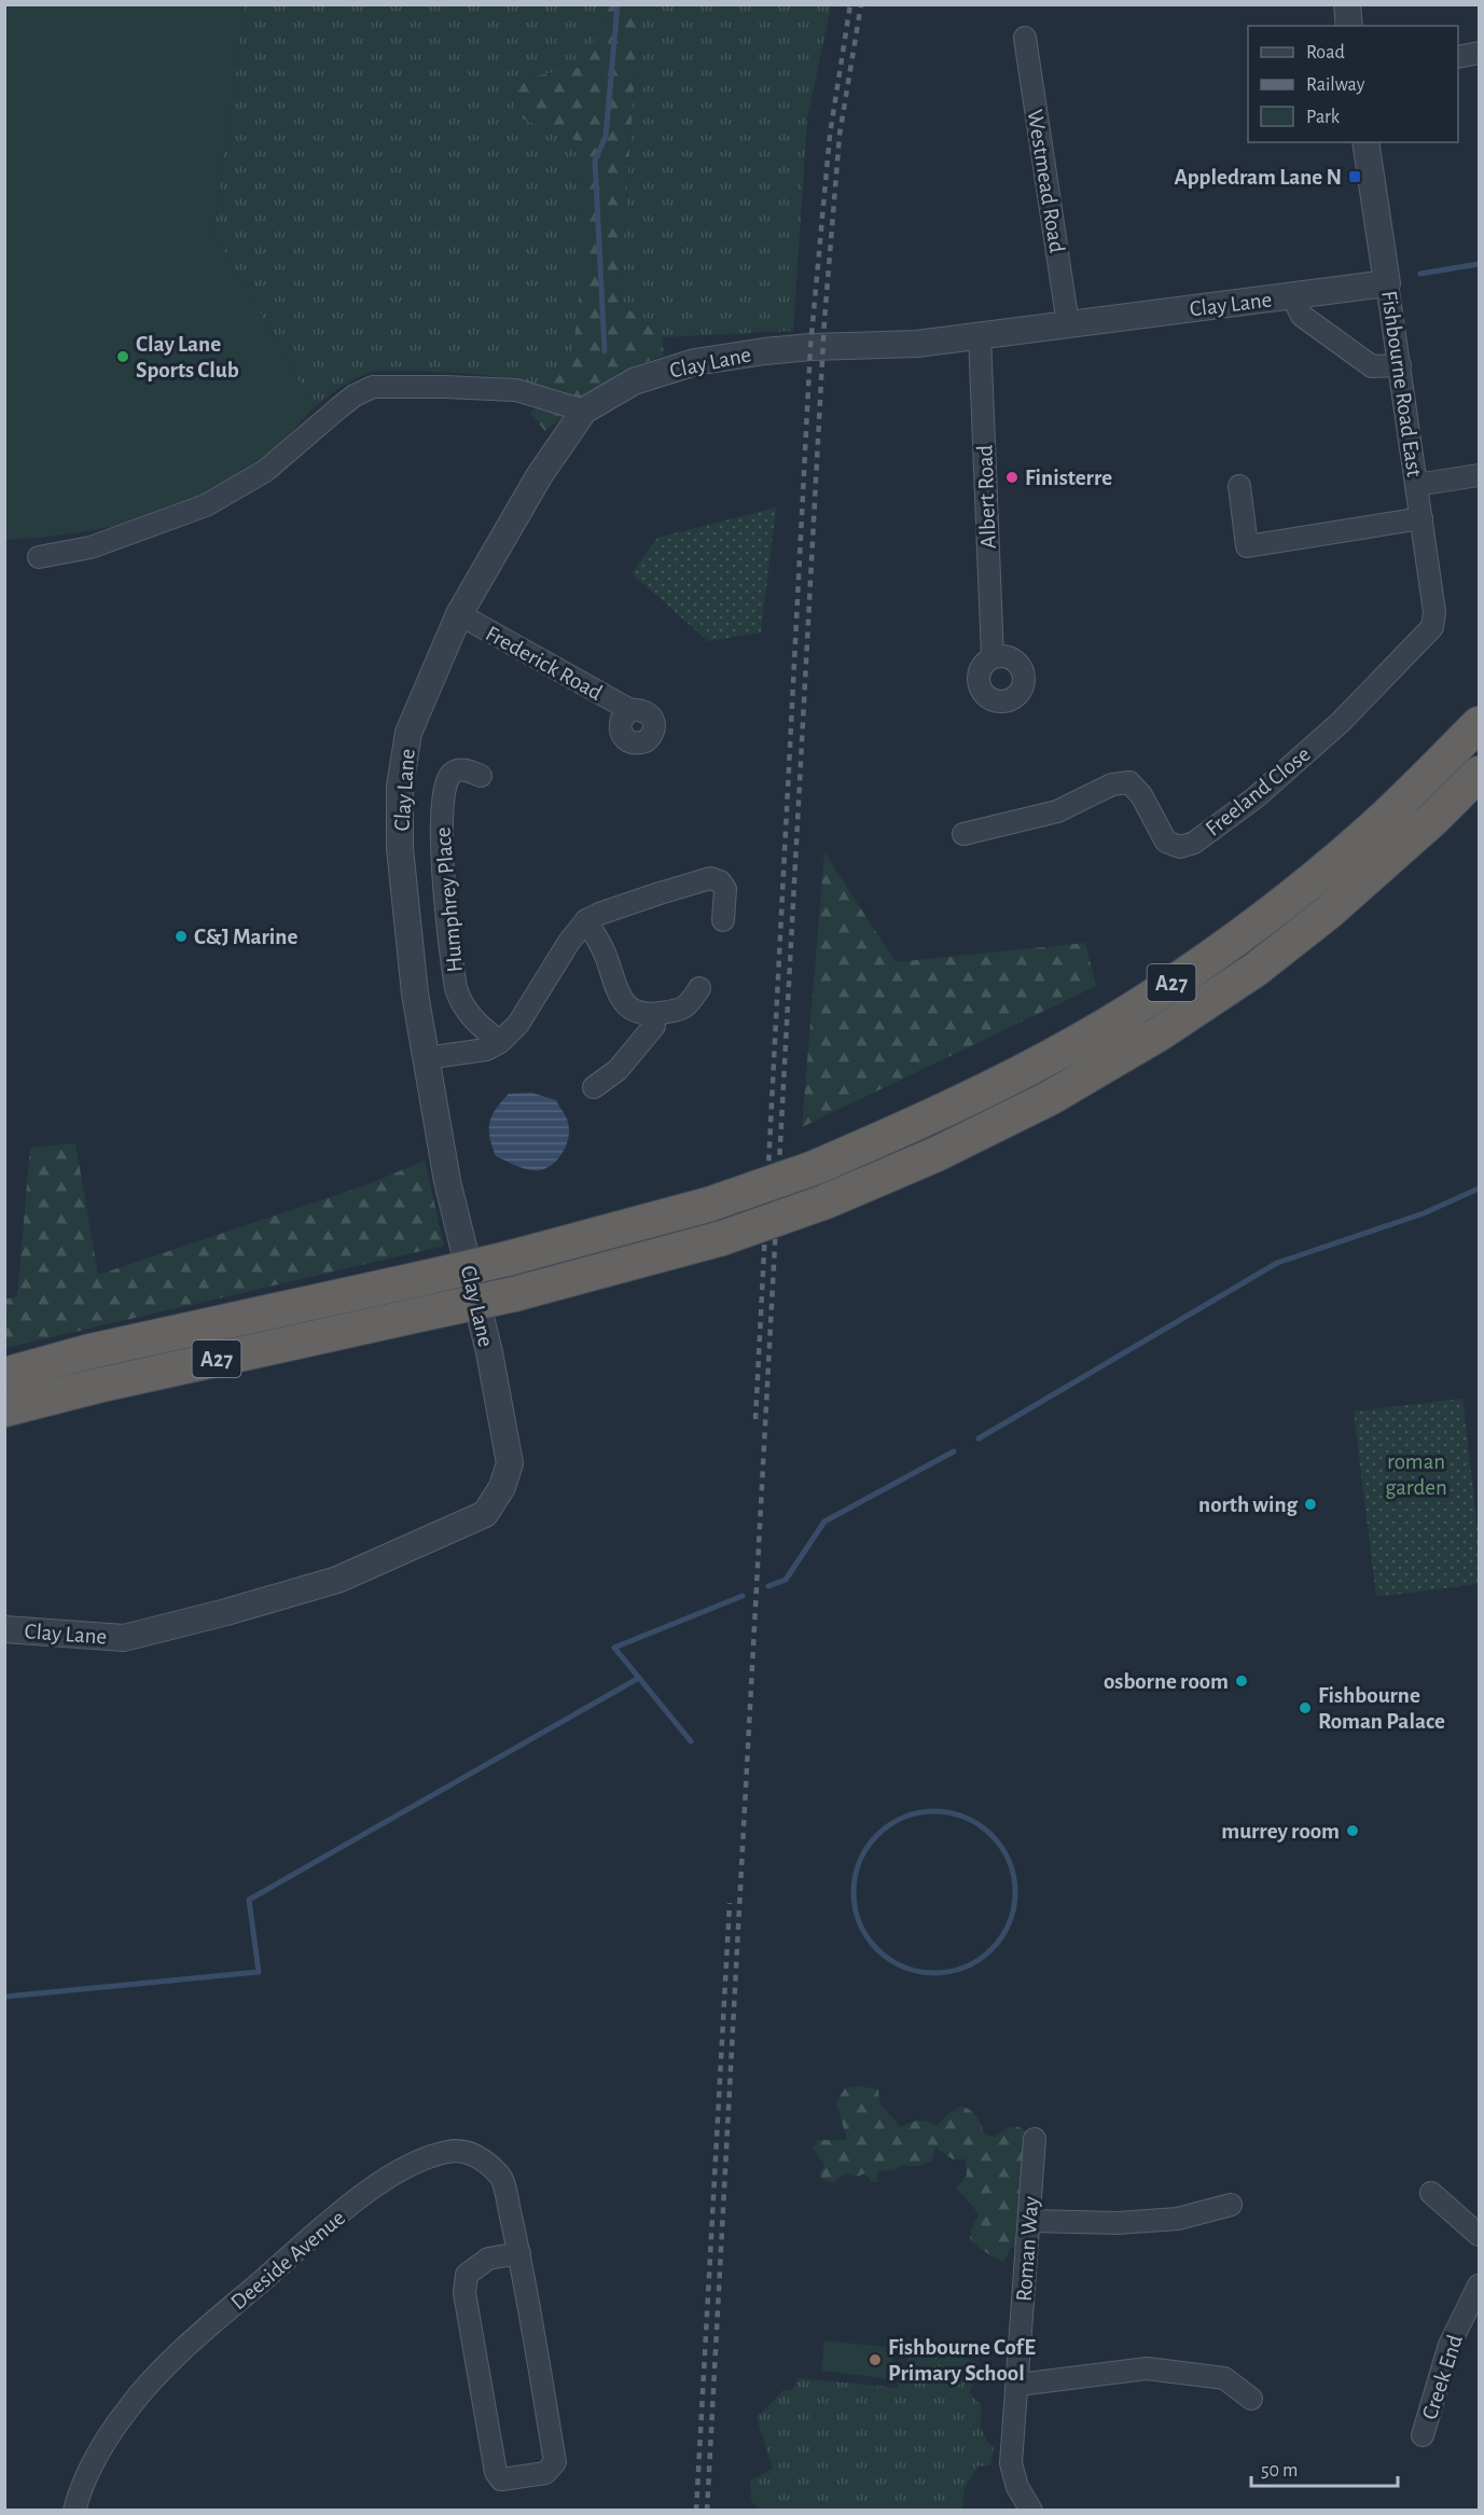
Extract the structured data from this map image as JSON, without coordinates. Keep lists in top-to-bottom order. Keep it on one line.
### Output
{"streets":{"highway":["A27"],"street":["Westmead Road","Clay Lane","Fishbourne Road East","Albert Road","Frederick Road","Freeland Close","Humphrey Place","Roman Way","Deeside Avenue","Creek End"]},"crossings":[["Westmead Road","Clay Lane"],["Clay Lane","Fishbourne Road East"],["Clay Lane","Albert Road"],["Clay Lane","Frederick Road"],["Fishbourne Road East","Freeland Close"]],"parks":["roman garden"],"places":{"transit":["Appledram Lane N"],"other":["Clay Lane Sports Club","Finisterre","C&J Marine","north wing","osborne room","Fishbourne Roman Palace","murrey room","Fishbourne CofE Primary School"]},"legend":["Road","Railway","Park"],"scale_bar":"50 m"}
